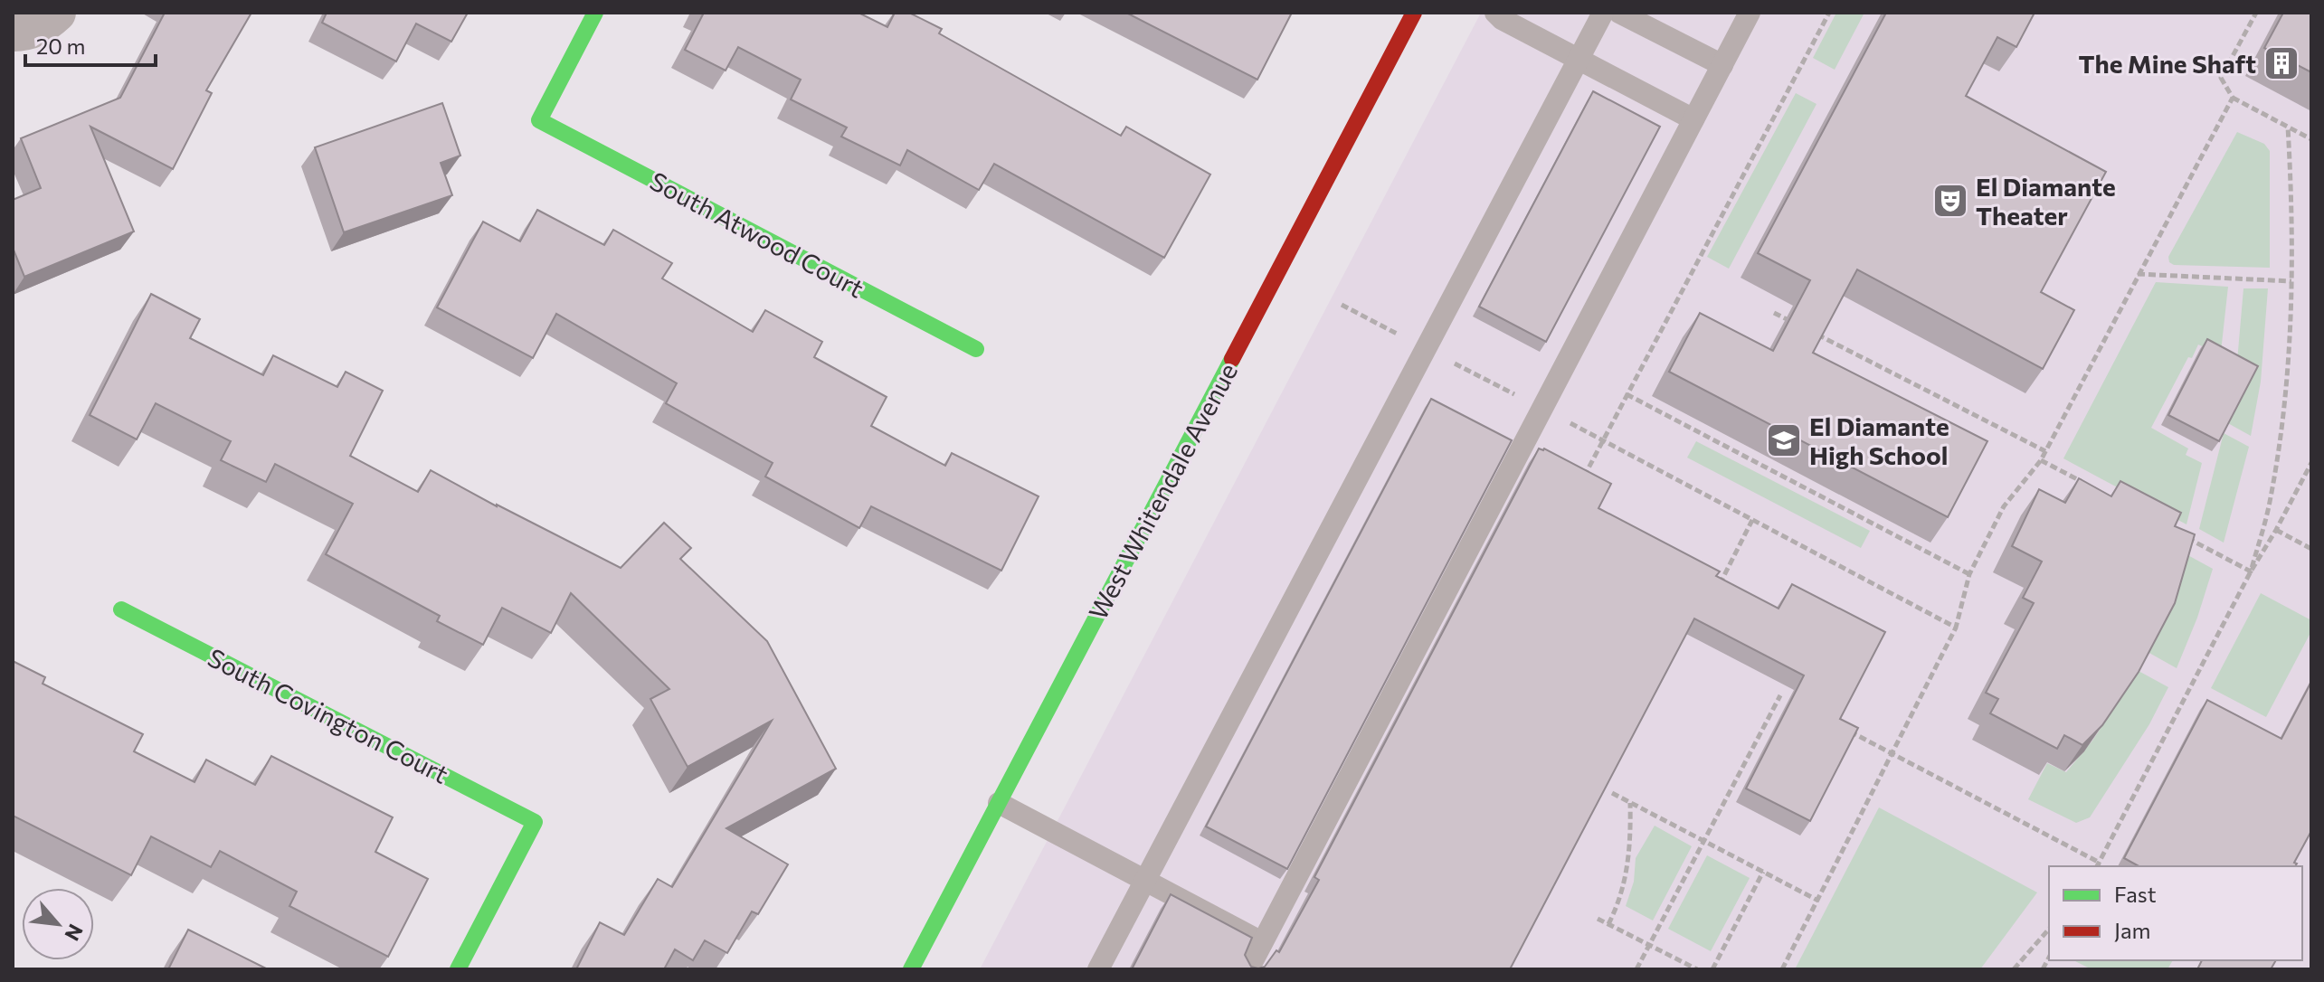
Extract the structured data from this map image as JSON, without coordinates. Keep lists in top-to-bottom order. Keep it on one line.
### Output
{"streets":{"street":["South Atwood Court","West Whitendale Avenue","South Covington Court"]},"places":{"building":["The Mine Shaft"],"theatre":["El Diamante Theater"],"school or university":["El Diamante High School"]},"legend":["Fast","Jam"],"scale_bar":"20 m","north":"bottom right"}
